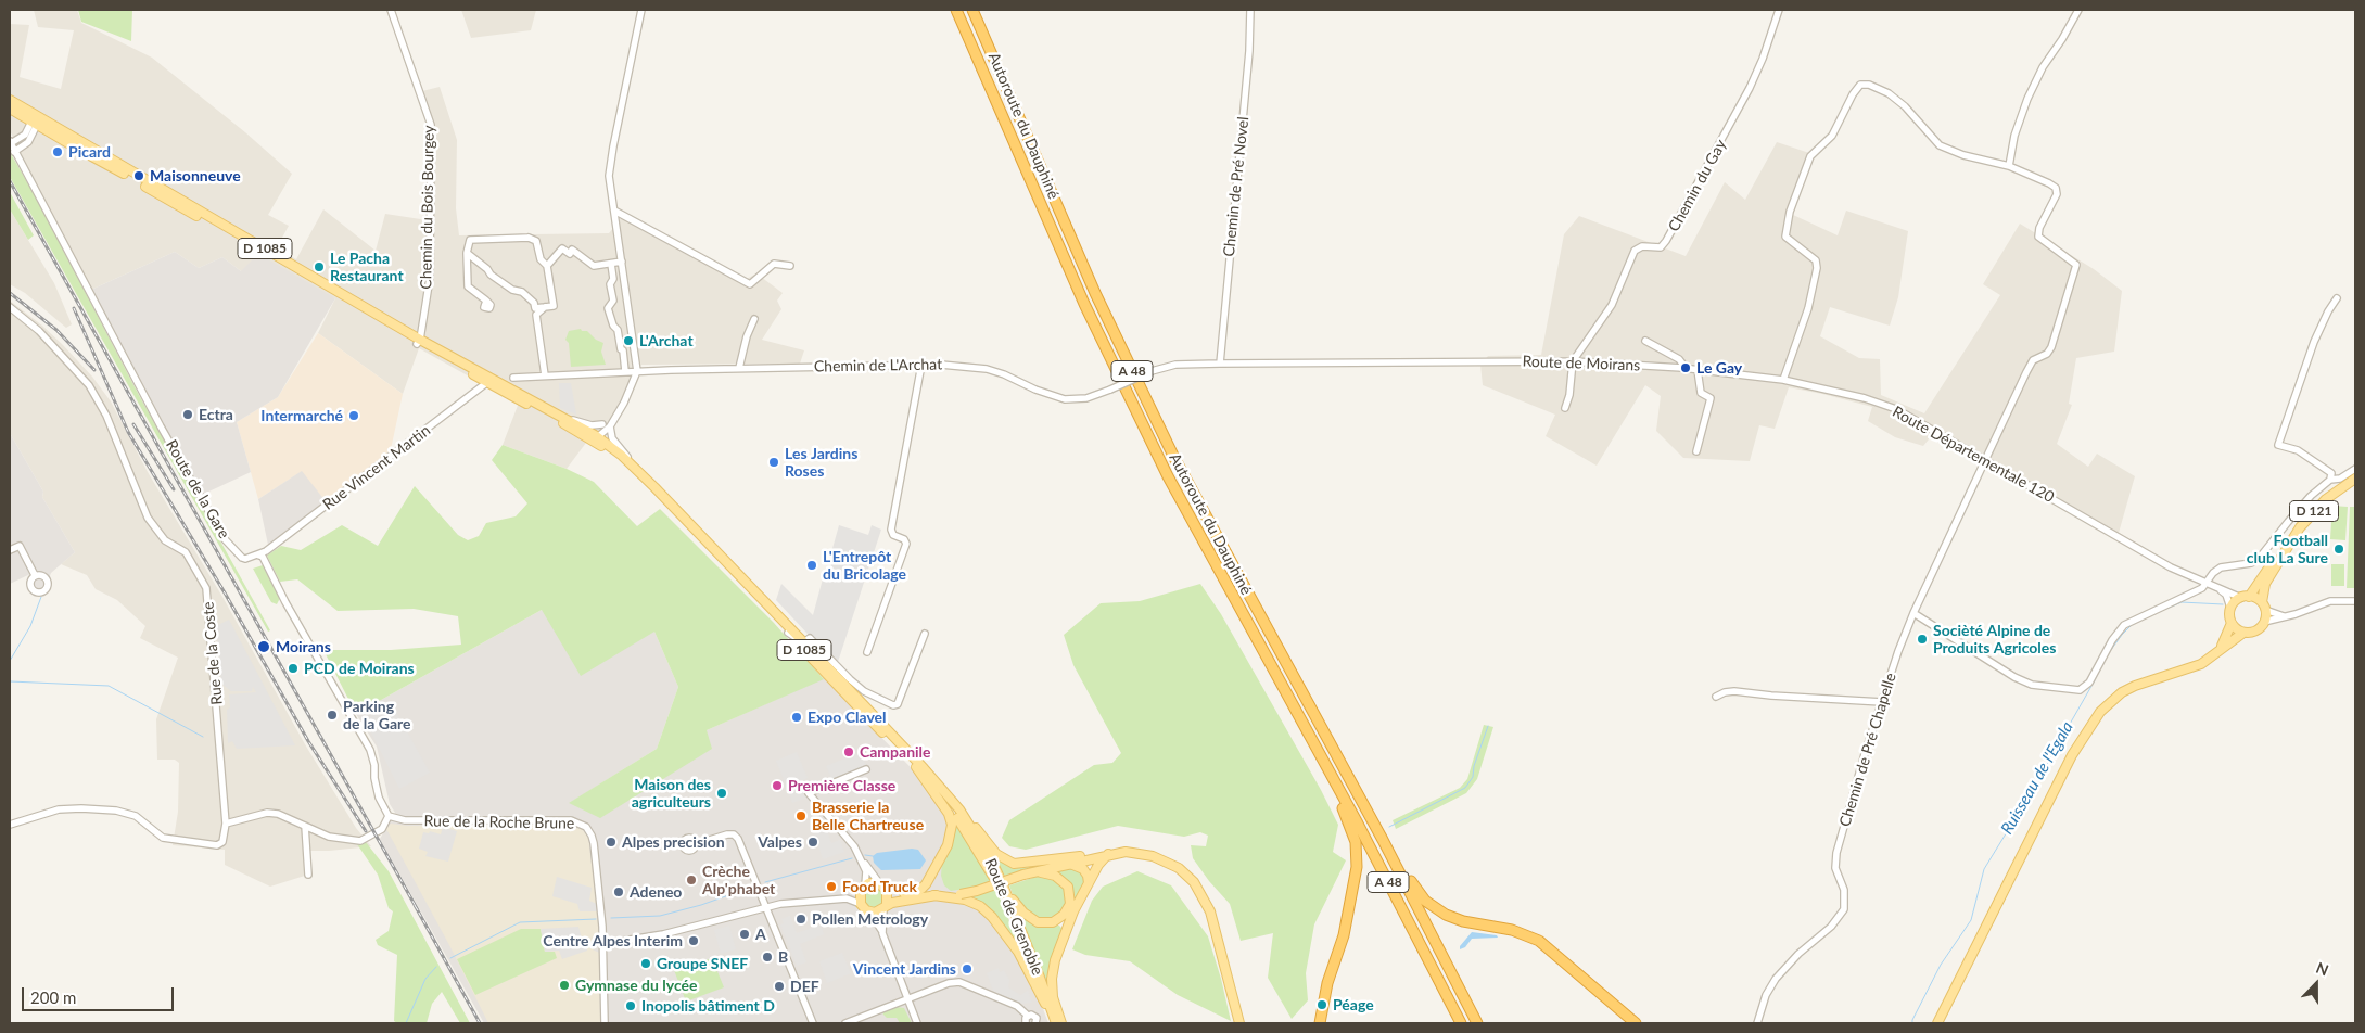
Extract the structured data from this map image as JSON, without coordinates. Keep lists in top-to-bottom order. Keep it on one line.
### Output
{"streets":{"highway":["Autoroute du Dauphiné","A 48"],"main road":["D 1085","D 121","Route de Grenoble"],"street":["Chemin du Gay","Chemin de Pré Novel","Chemin du Bois Bourgey","Route de Moirans","Chemin de L'Archat","Route Départementale 120","Rue Vincent Martin","Route de la Gare","Rue de la Coste","Chemin de Pré Chapelle","Rue de la Roche Brune"]},"crossings":[["Chemin du Gay","Route de Moirans"],["Chemin de Pré Novel","Route de Moirans"],["Chemin de Pré Novel","Chemin de L'Archat"],["Chemin du Bois Bourgey","D 1085"],["D 1085","Rue Vincent Martin"],["D 1085","Route de Grenoble"],["Route de Moirans","Chemin de L'Archat"],["Route de Moirans","Route Départementale 120"],["Route Départementale 120","D 121"],["Route Départementale 120","Chemin de Pré Chapelle"],["Rue Vincent Martin","Route de la Gare"]],"water":["Ruisseau de l'Egala"],"places":["Picard","Maisonneuve","Le Pacha Restaurant","L'Archat","Le Gay","Ectra","Intermarché","Les Jardins Roses","Football club La Sure","L'Entrepôt du Bricolage","Socièté Alpine de Produits Agricoles","Moirans","PCD de Moirans","Parking de la Gare","Expo Clavel","Campanile","Première Classe","Maison des agriculteurs","Brasserie la Belle Chartreuse","Alpes precision","Valpes","Crèche Alp'phabet","Food Truck","Adeneo","Pollen Metrology","A","Centre Alpes Interim","B","Groupe SNEF","Vincent Jardins","Gymnase du lycée","DEF","Péage","Inopolis bâtiment D"],"scale_bar":"200 m","north":"top"}
